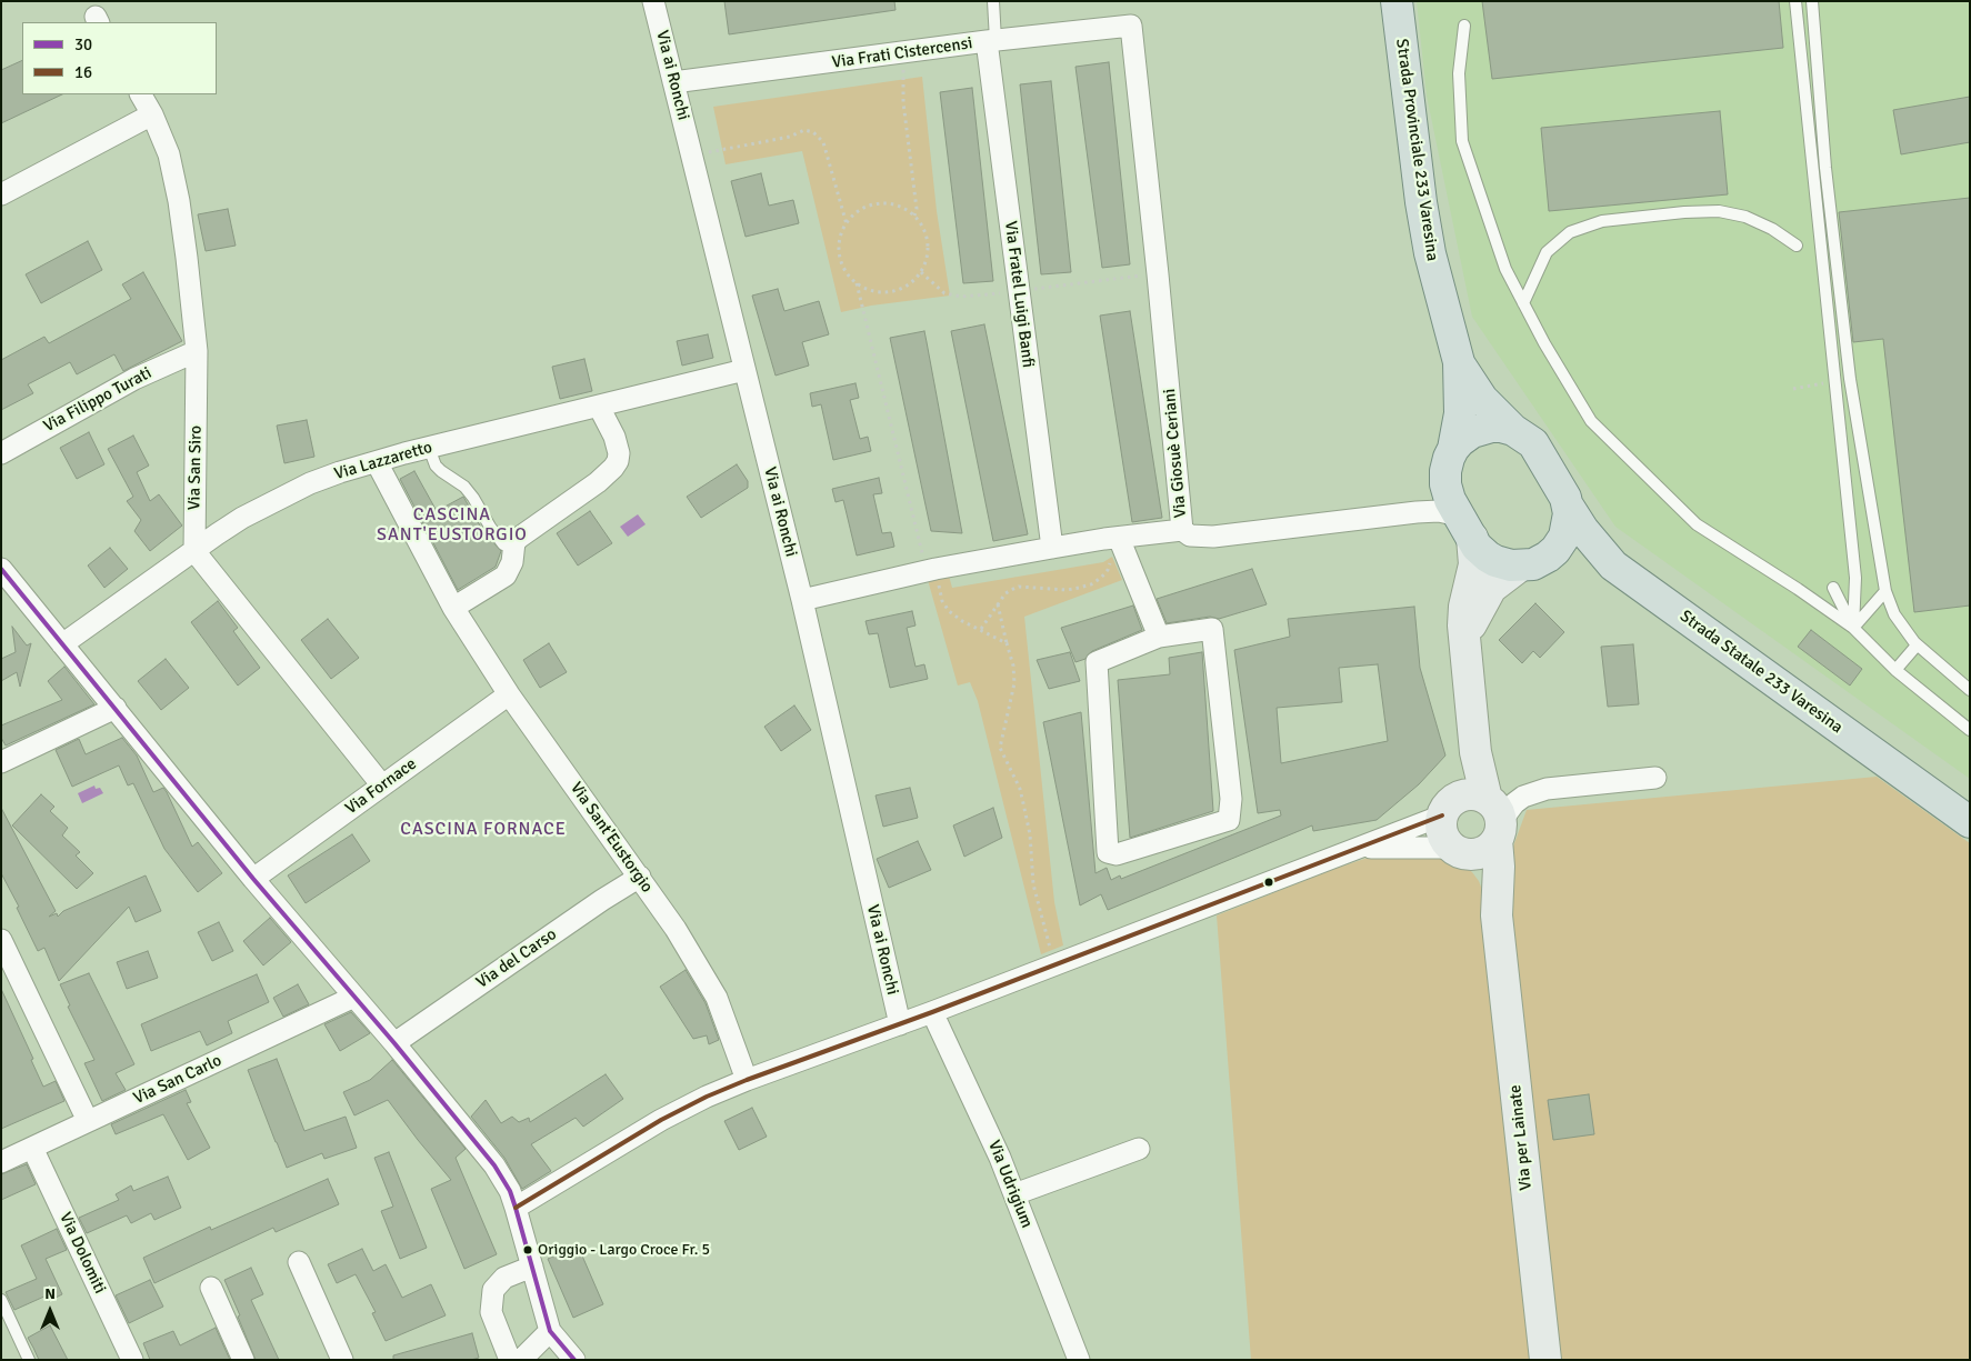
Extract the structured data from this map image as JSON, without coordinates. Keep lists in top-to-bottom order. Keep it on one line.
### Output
{"streets":{"main road":["Strada Provinciale 233 Varesina","Strada Statale 233 Varesina"],"street":["Via Frati Cistercensi","Via ai Ronchi","Via Fratel Luigi Banfi","Via Filippo Turati","Via Giosuè Ceriani","Via Lazzaretto","Via San Siro","Via Fornace","Via Sant'Eustorgio","Via del Carso","Via San Carlo","Via per Lainate","Via Udrigium","Via Dolomiti"]},"crossings":[["Via Frati Cistercensi","Via ai Ronchi"],["Via Frati Cistercensi","Via Fratel Luigi Banfi"],["Via Frati Cistercensi","Via Giosuè Ceriani"],["Via ai Ronchi","Via Giosuè Ceriani"],["Via ai Ronchi","Via Lazzaretto"],["Via Fratel Luigi Banfi","Via Giosuè Ceriani"],["Via Filippo Turati","Via San Siro"],["Via Lazzaretto","Via San Siro"],["Via Lazzaretto","Via Sant'Eustorgio"],["Strada Statale 233 Varesina","Via per Lainate"],["Via Fornace","Via Sant'Eustorgio"],["Via Sant'Eustorgio","Via del Carso"],["Via San Carlo","Via Dolomiti"]],"districts":["CASCINA SANT'EUSTORGIO","CASCINA FORNACE"],"places":["Origgio - Largo Croce Fr. 5"],"lines":["transit line 30","transit line 16"],"legend":["30","16"],"north":"top"}
